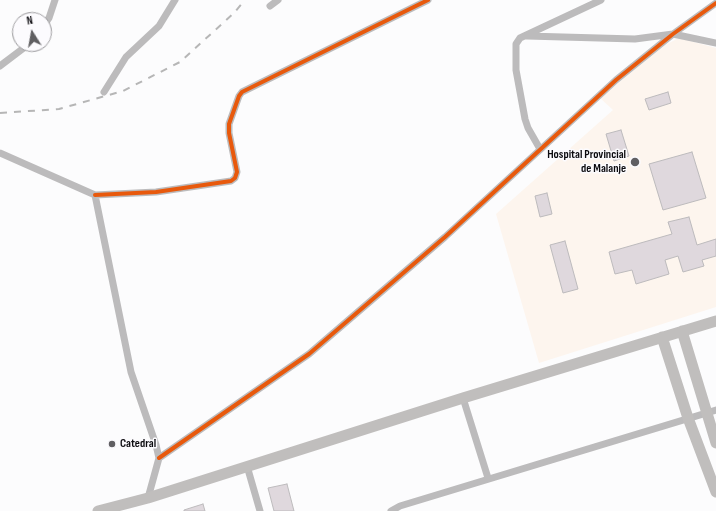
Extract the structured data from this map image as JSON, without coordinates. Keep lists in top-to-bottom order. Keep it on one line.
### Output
{"places":["Hospital Provincial de Malanje","Catedral"],"north":"top"}
